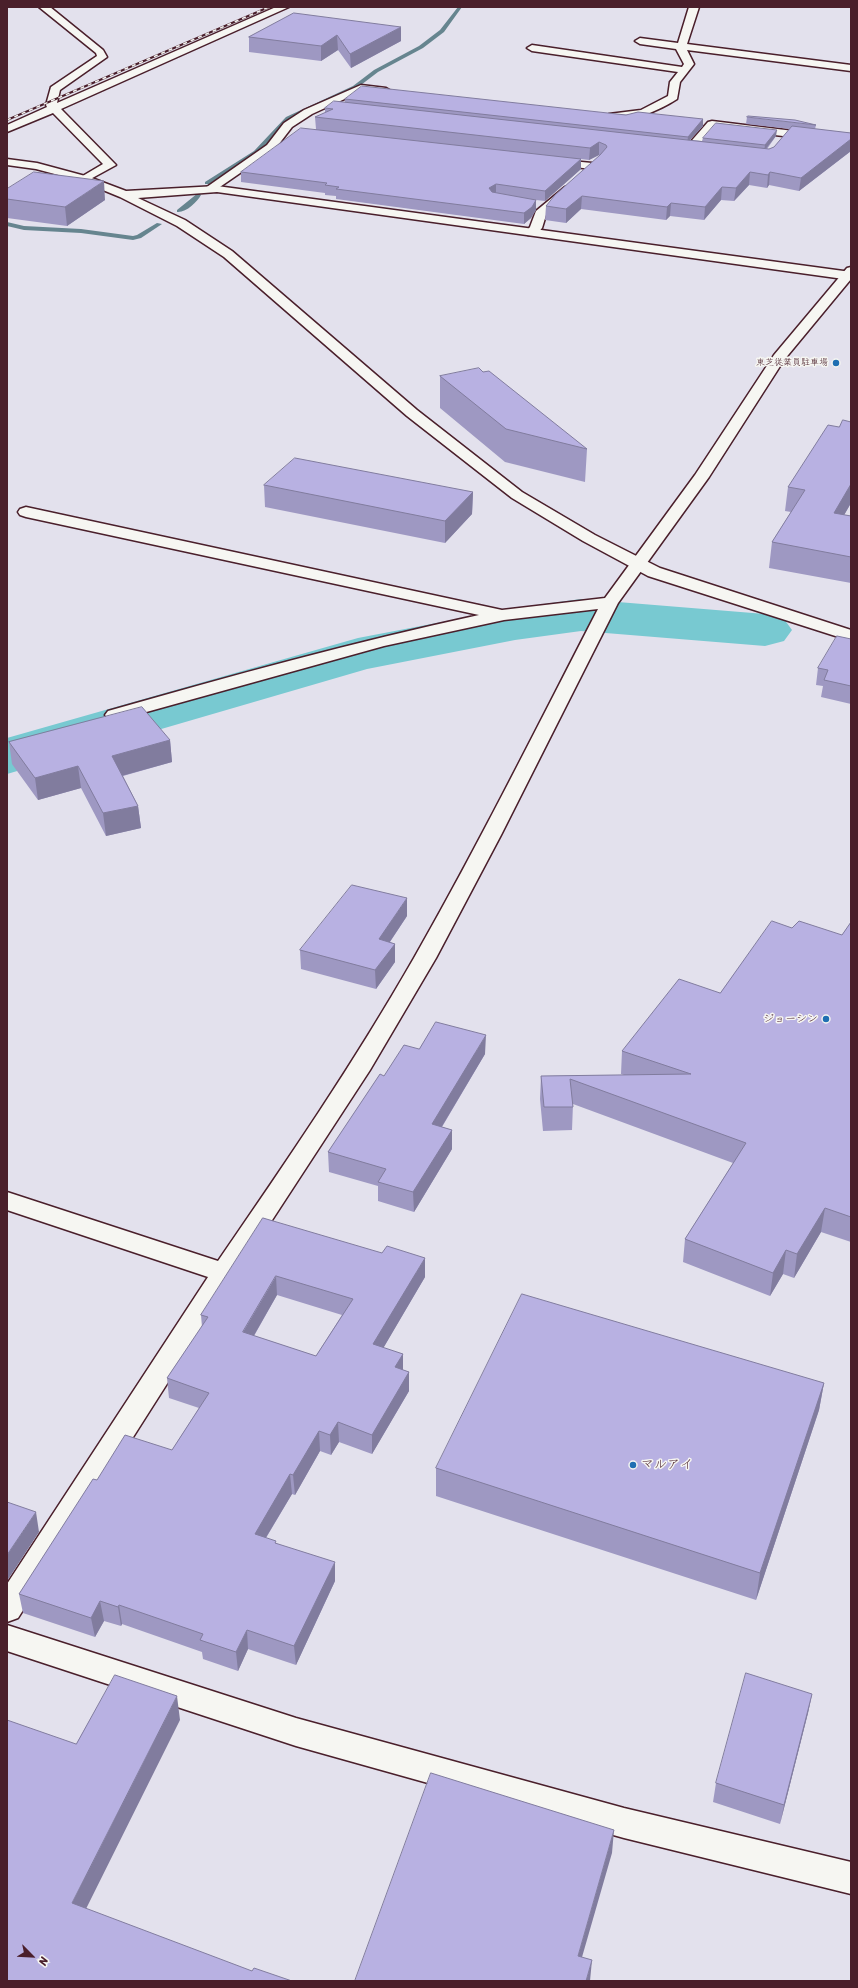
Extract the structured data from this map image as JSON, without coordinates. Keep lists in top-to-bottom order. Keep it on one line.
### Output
{"places":["東芝従業員駐車場","ジョーシン","マルアイ"],"north":"bottom right"}
